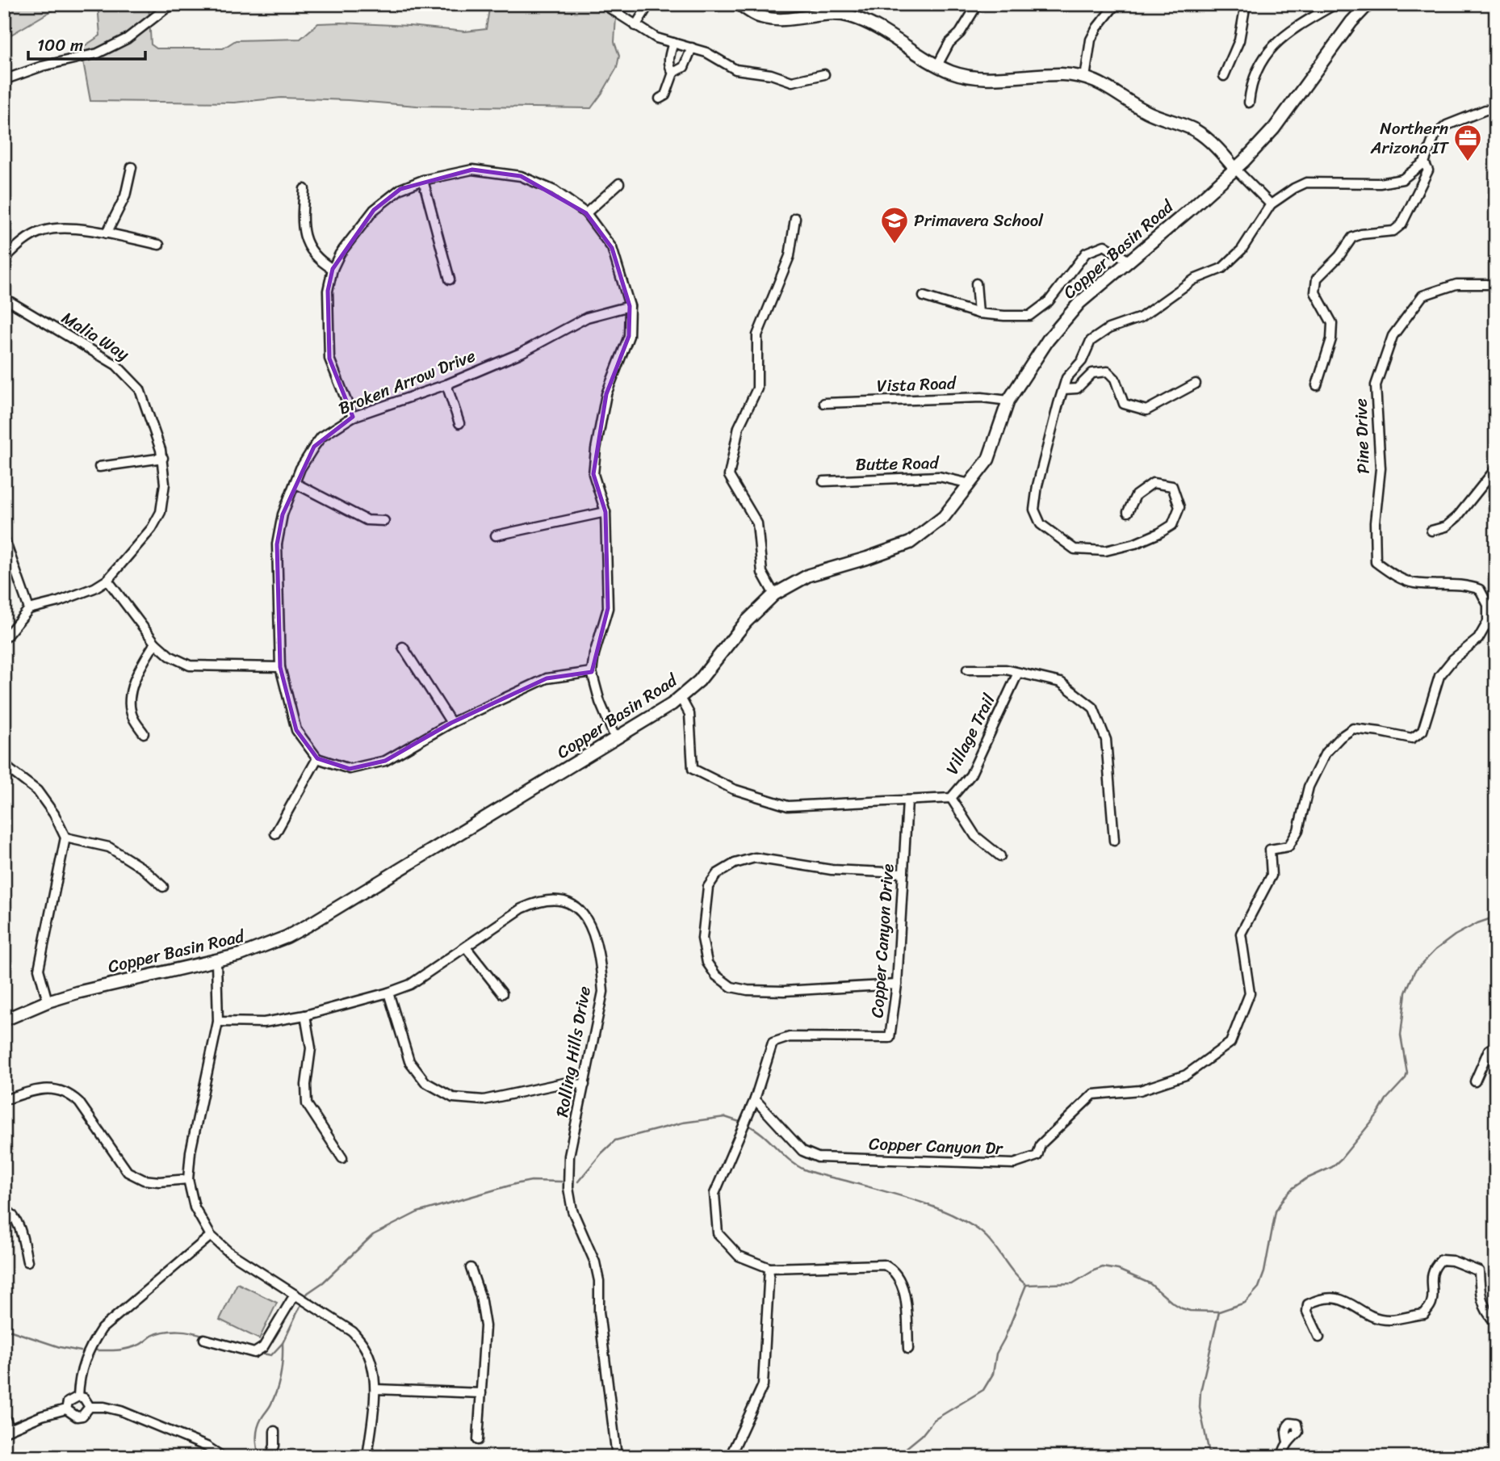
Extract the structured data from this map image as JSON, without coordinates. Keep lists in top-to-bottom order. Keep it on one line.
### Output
{"streets":{"street":["Copper Basin Road","Malia Way","Broken Arrow Drive","Vista Road","Pine Drive","Butte Road","Village Trail","Copper Canyon Drive","Rolling Hills Drive","Copper Canyon Dr"]},"crossings":[["Copper Basin Road","Vista Road"],["Copper Basin Road","Butte Road"],["Pine Drive","Copper Canyon Dr"],["Village Trail","Copper Canyon Drive"],["Copper Canyon Drive","Copper Canyon Dr"]],"places":{"office":["Northern Arizona IT"],"school or university":["Primavera School"]},"scale_bar":"100 m"}
